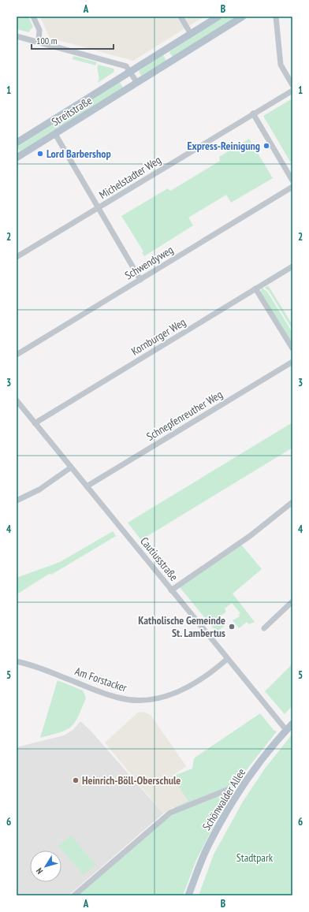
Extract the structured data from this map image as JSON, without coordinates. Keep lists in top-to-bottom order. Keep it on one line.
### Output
{"streets":{"main road":["Streitstraße","Schönwalder Allee"],"street":["Michelstadter Weg","Schwendyweg","Kornburger Weg","Schnepfenreuther Weg","Cautiusstraße","Am Forstacker"]},"crossings":[["Kornburger Weg","Cautiusstraße"],["Schnepfenreuther Weg","Cautiusstraße"],["Cautiusstraße","Am Forstacker"],["Cautiusstraße","Schönwalder Allee"]],"parks":["Stadtpark"],"places":["Express-Reinigung","Lord Barbershop","Katholische Gemeinde St. Lambertus","Heinrich-Böll-Oberschule"],"scale_bar":"100 m","north":"bottom left","grid":{"columns":["A","B"],"rows":["1","2","3","4","5","6"]}}
